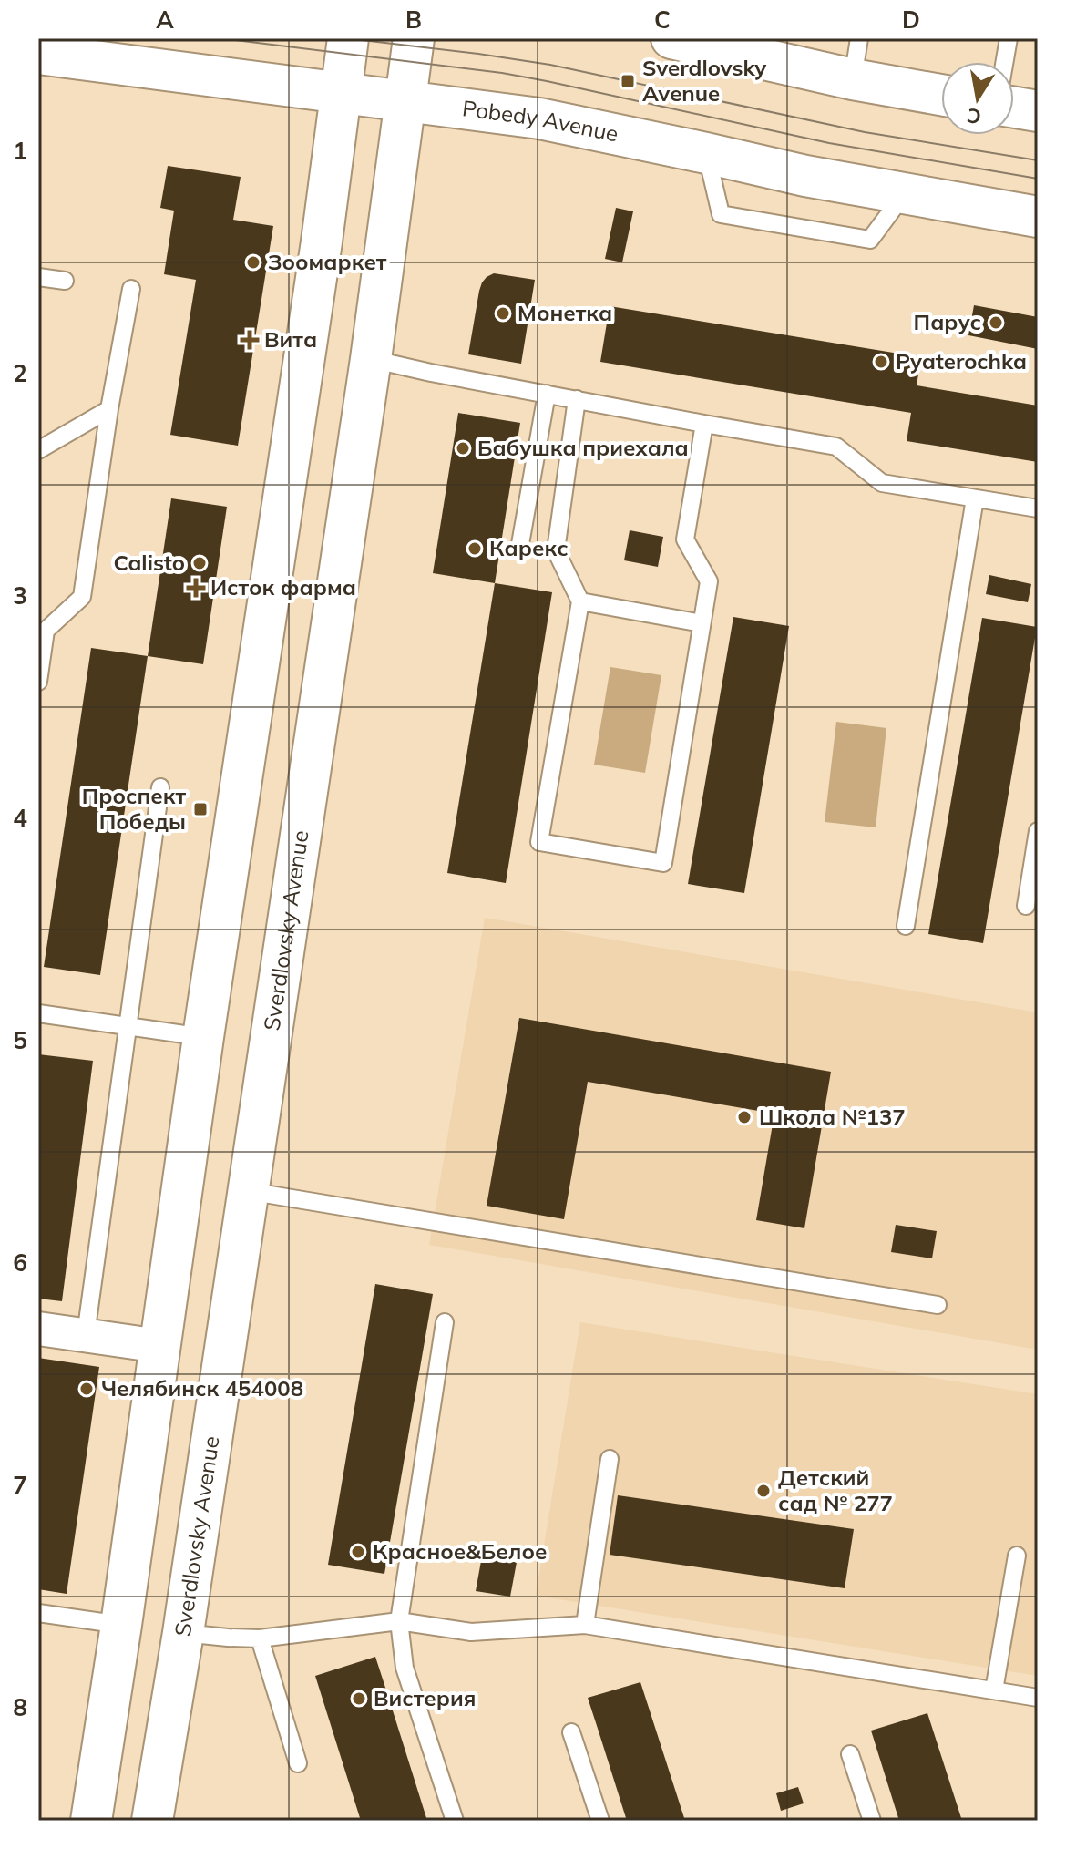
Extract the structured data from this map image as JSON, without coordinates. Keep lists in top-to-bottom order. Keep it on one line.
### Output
{"streets":{"main road":["Pobedy Avenue","Sverdlovsky Avenue"]},"crossings":[["Pobedy Avenue","Sverdlovsky Avenue"]],"places":{"transit":["Sverdlovsky Avenue","Проспект Победы"],"other":["Зоомаркет","Монетка","Парус","Pyaterochka","Бабушка приехала","Карекс","Calisto","Школа №137","Челябинск 454008","Детский сад № 277","Красное&Белое","Вистерия"],"health":["Вита","Исток фарма"]},"north":"bottom","grid":{"columns":["A","B","C","D"],"rows":["1","2","3","4","5","6","7","8"]}}
